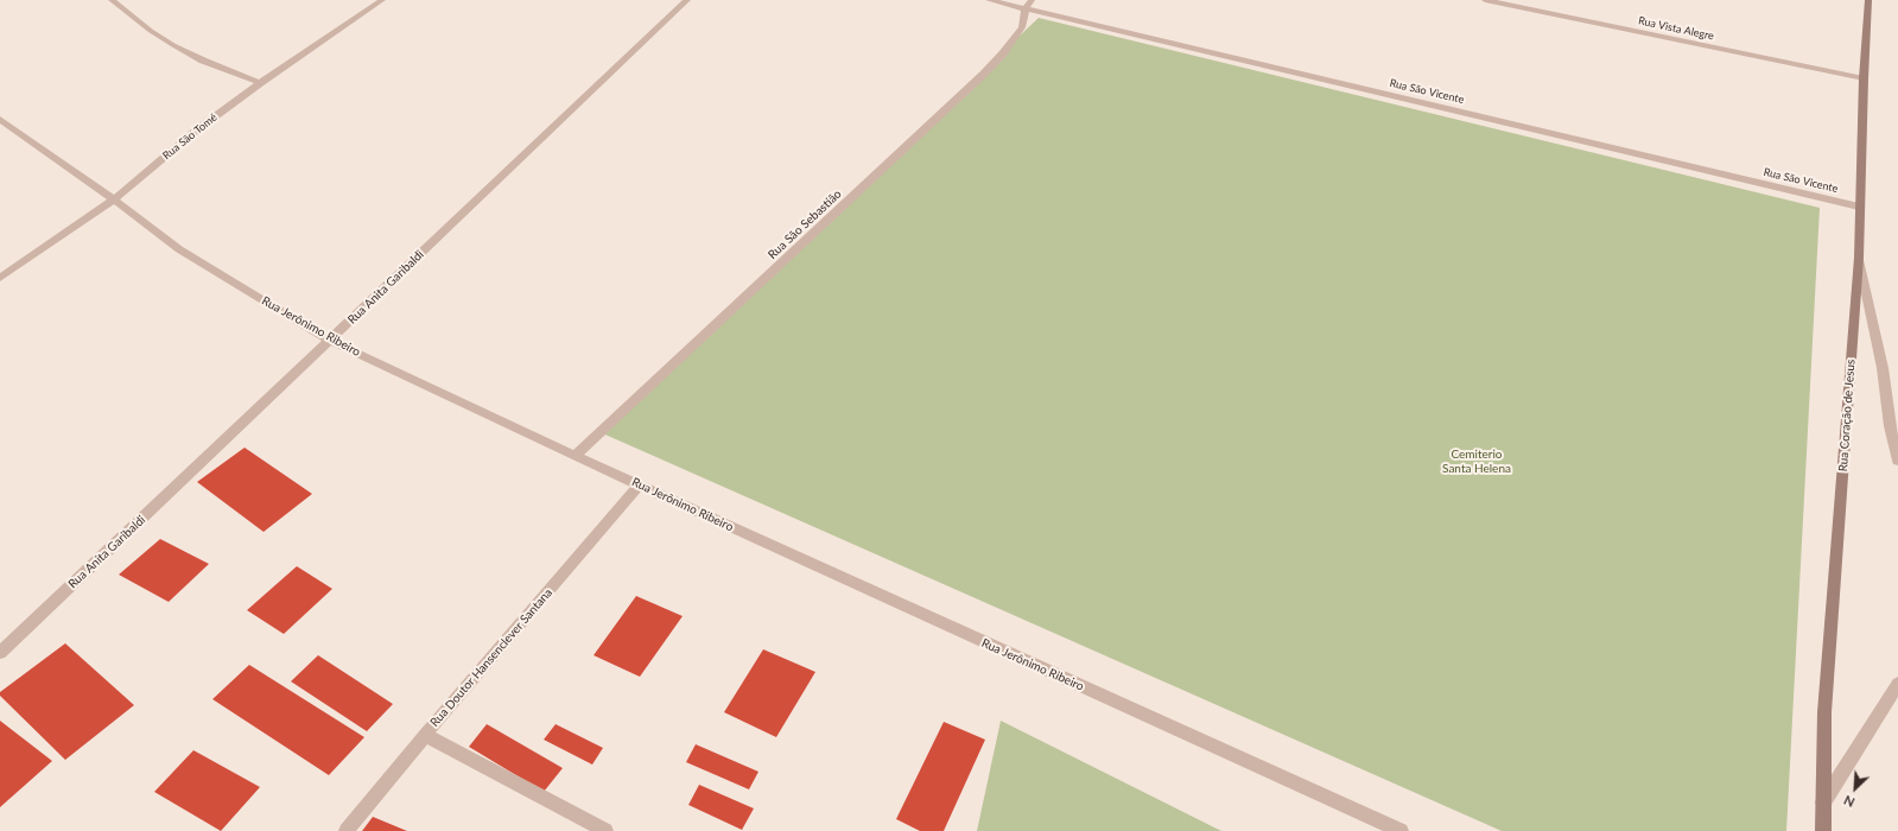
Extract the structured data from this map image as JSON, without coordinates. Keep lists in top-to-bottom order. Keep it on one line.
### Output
{"streets":{"street":["Rua Vista Alegre","Rua São Vicente","Rua São Tomé","Rua São Sebastião","Rua Anita Garibaldi","Rua Jerônimo Ribeiro","Rua Coração de Jesus","Rua Doutor Hansenclever Santana"]},"crossings":[["Rua Vista Alegre","Rua Coração de Jesus"],["Rua São Vicente","Rua São Sebastião"],["Rua São Vicente","Rua Coração de Jesus"],["Rua São Tomé","Rua Jerônimo Ribeiro"],["Rua São Sebastião","Rua Jerônimo Ribeiro"],["Rua Anita Garibaldi","Rua Jerônimo Ribeiro"],["Rua Jerônimo Ribeiro","Rua Doutor Hansenclever Santana"]],"parks":["Cemiterio Santa Helena"],"north":"bottom left"}
